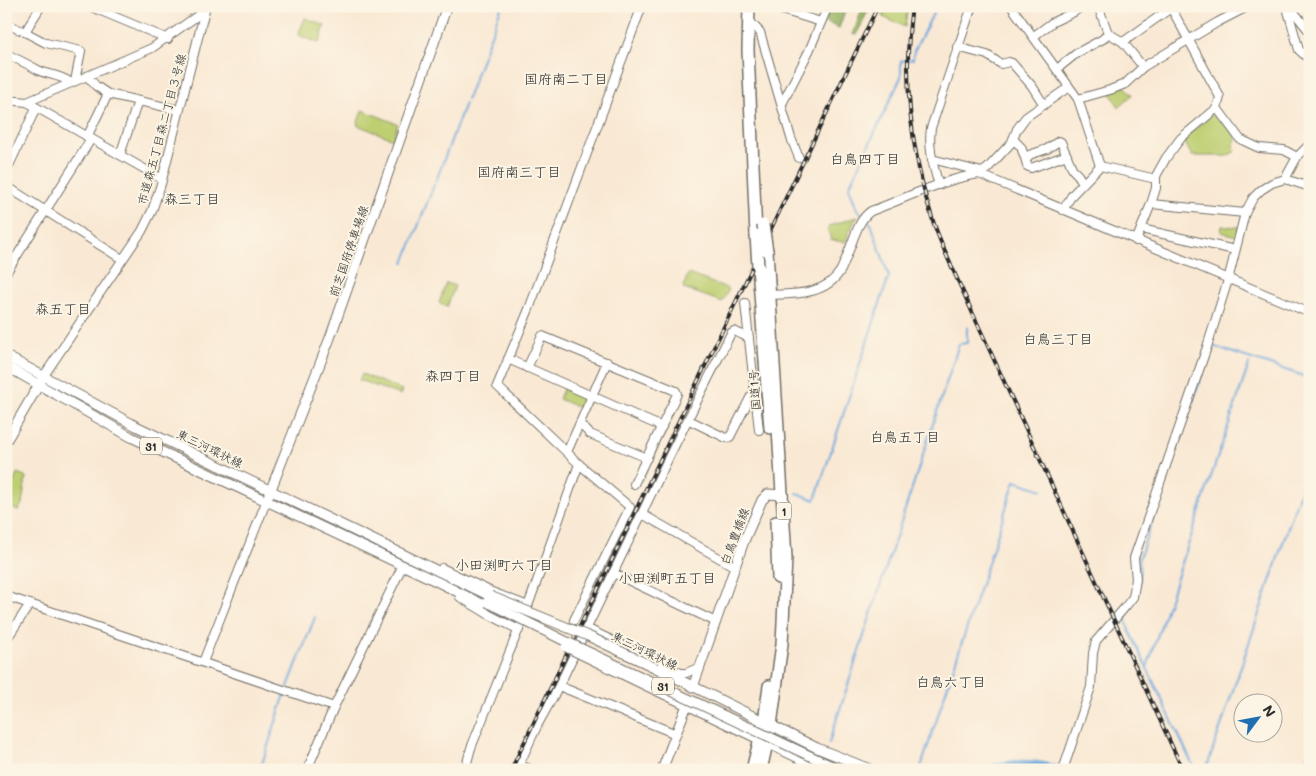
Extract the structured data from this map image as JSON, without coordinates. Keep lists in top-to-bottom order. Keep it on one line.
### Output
{"streets":{"highway":["国道1号","1"],"main road":["前芝国府停車場線","31","東三河環状線","白鳥豊橋線"],"street":["市道森五丁目森二丁目３号線"]},"crossings":[["市道森五丁目森二丁目３号線","東三河環状線"],["前芝国府停車場線","東三河環状線"],["国道1号","東三河環状線"],["国道1号","白鳥豊橋線"],["東三河環状線","白鳥豊橋線"]],"districts":["国府南二丁目","白鳥四丁目","国府南三丁目","森三丁目","森五丁目","白鳥三丁目","森四丁目","白鳥五丁目","小田渕町六丁目","小田渕町五丁目","白鳥六丁目"],"north":"top right"}
